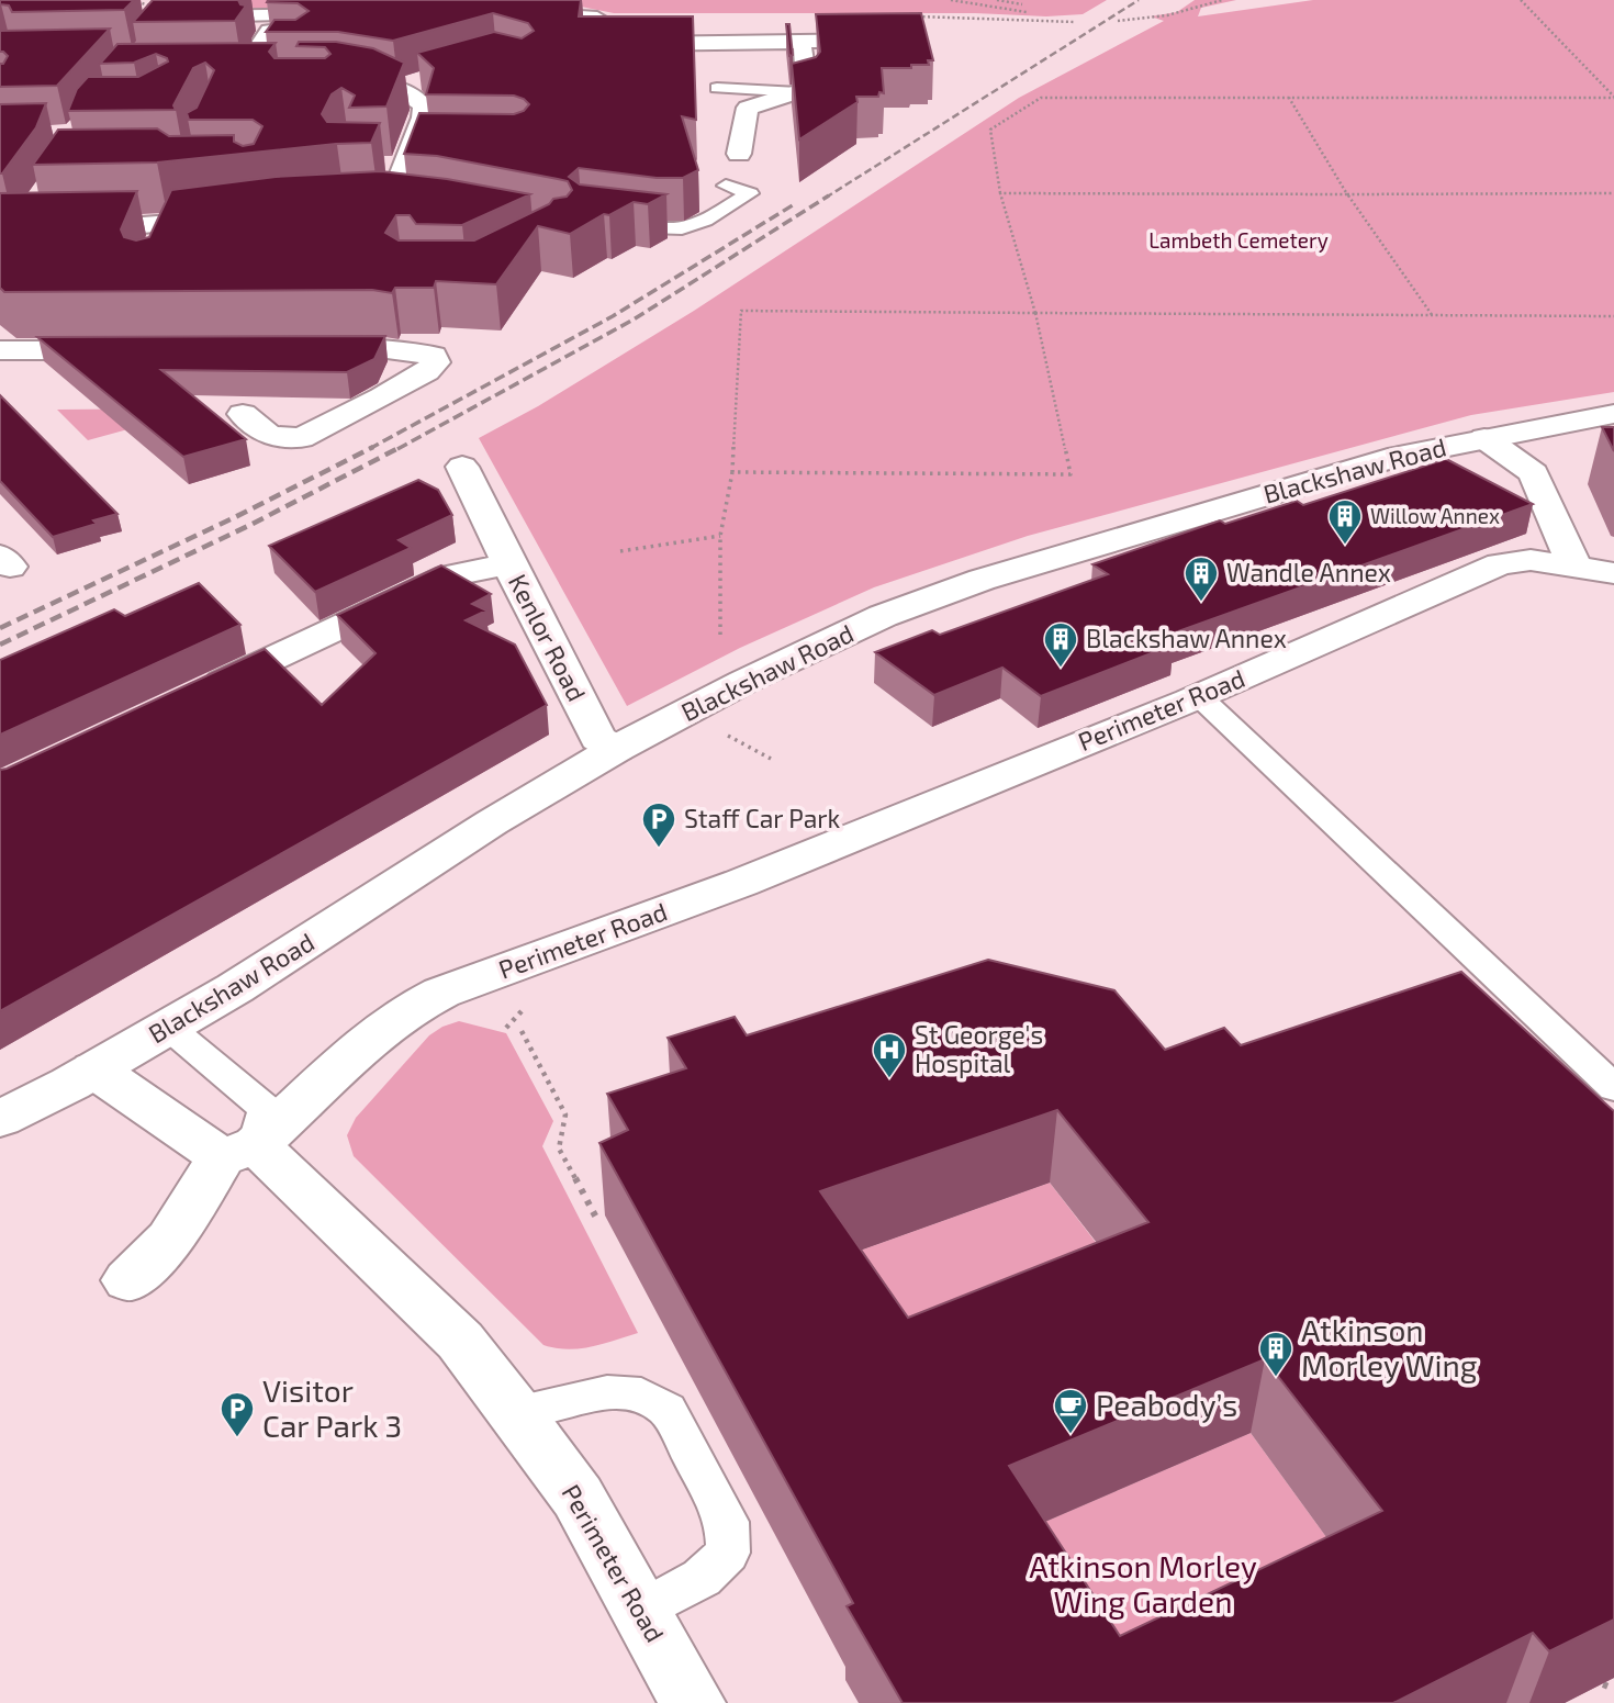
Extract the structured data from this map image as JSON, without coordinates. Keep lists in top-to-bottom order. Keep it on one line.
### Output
{"streets":{"street":["Blackshaw Road","Kenlor Road","Perimeter Road"]},"crossings":[["Blackshaw Road","Kenlor Road"]],"parks":["Lambeth Cemetery","Atkinson Morley Wing Garden"],"places":{"building":["Willow Annex","Wandle Annex","Blackshaw Annex","Atkinson Morley Wing"],"parking":["Staff Car Park","Visitor Car Park 3"],"hospital":["St George's Hospital"],"cafe":["Peabody’s"]}}
